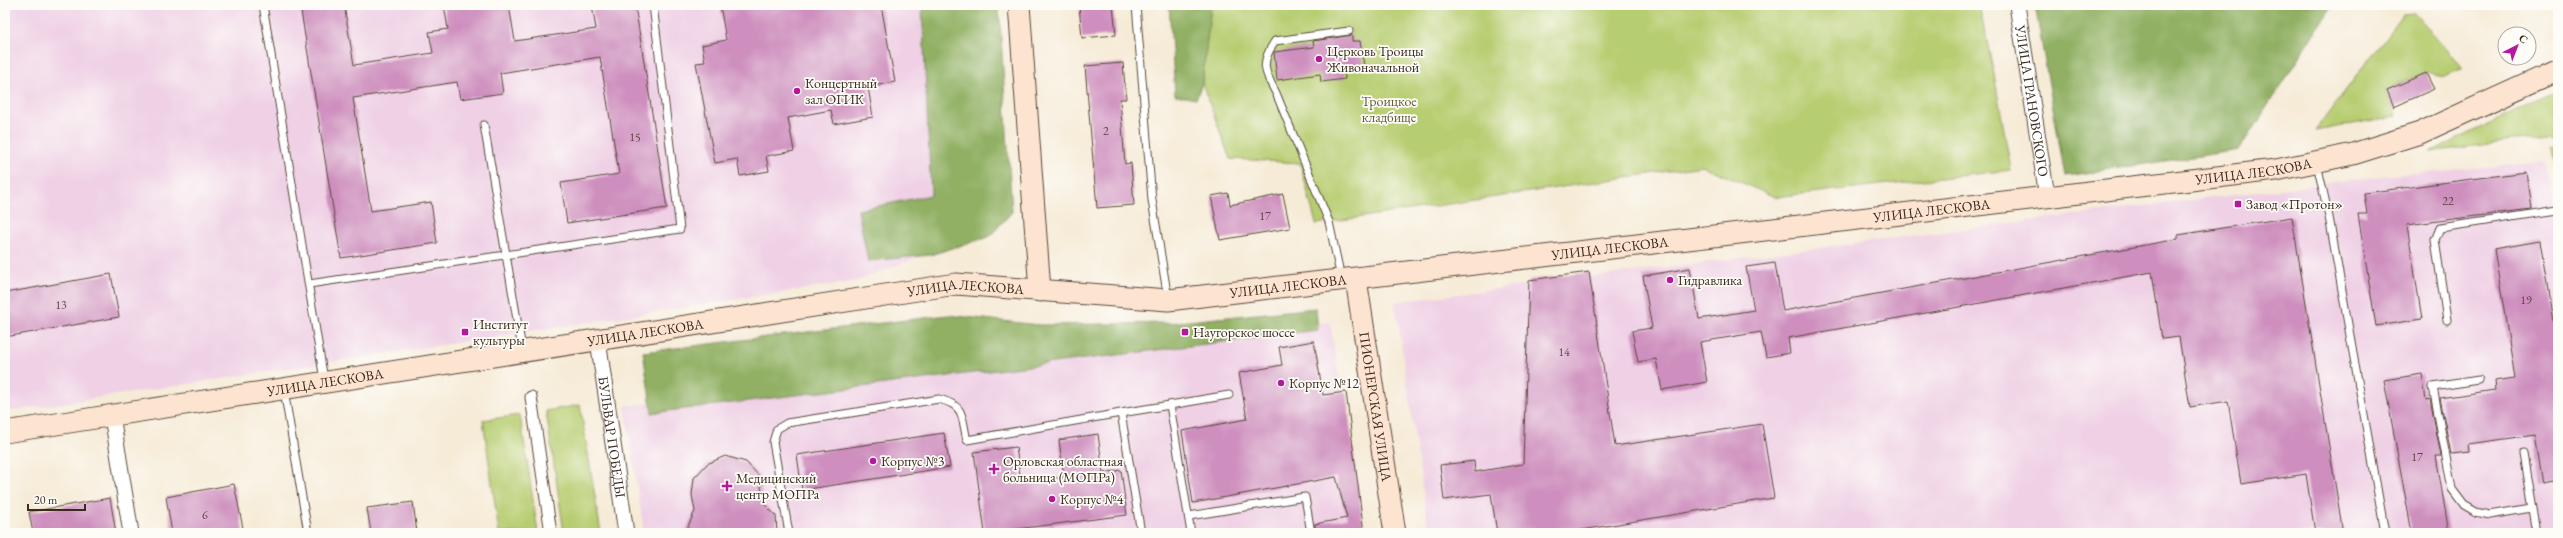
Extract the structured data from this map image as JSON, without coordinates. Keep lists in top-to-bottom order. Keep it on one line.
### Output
{"streets":{"main road":["УЛИЦА ЛЕСКОВА","ПИОНЕРСКАЯ УЛИЦА"],"street":["УЛИЦА ГРАНОВСКОГО","БУЛЬВАР ПОБЕДЫ"]},"crossings":[["УЛИЦА ГРАНОВСКОГО","УЛИЦА ЛЕСКОВА"],["УЛИЦА ЛЕСКОВА","ПИОНЕРСКАЯ УЛИЦА"],["УЛИЦА ЛЕСКОВА","БУЛЬВАР ПОБЕДЫ"]],"parks":["Троицкое кладбище"],"places":{"other":["Церковь Троицы Живоначальной","Концертный зал ОГИК","Гидравлика","Корпус №12","Корпус №3","Корпус №4"],"transit":["Завод «Протон»","Институт культуры","Наугорское шоссе"],"health":["Орловская областная больница (МОПРа)","Медицинский центр МОПРа"]},"house_numbers":["2","15","22","17","19","13","14","17","6"],"scale_bar":"20 m","north":"top right"}
